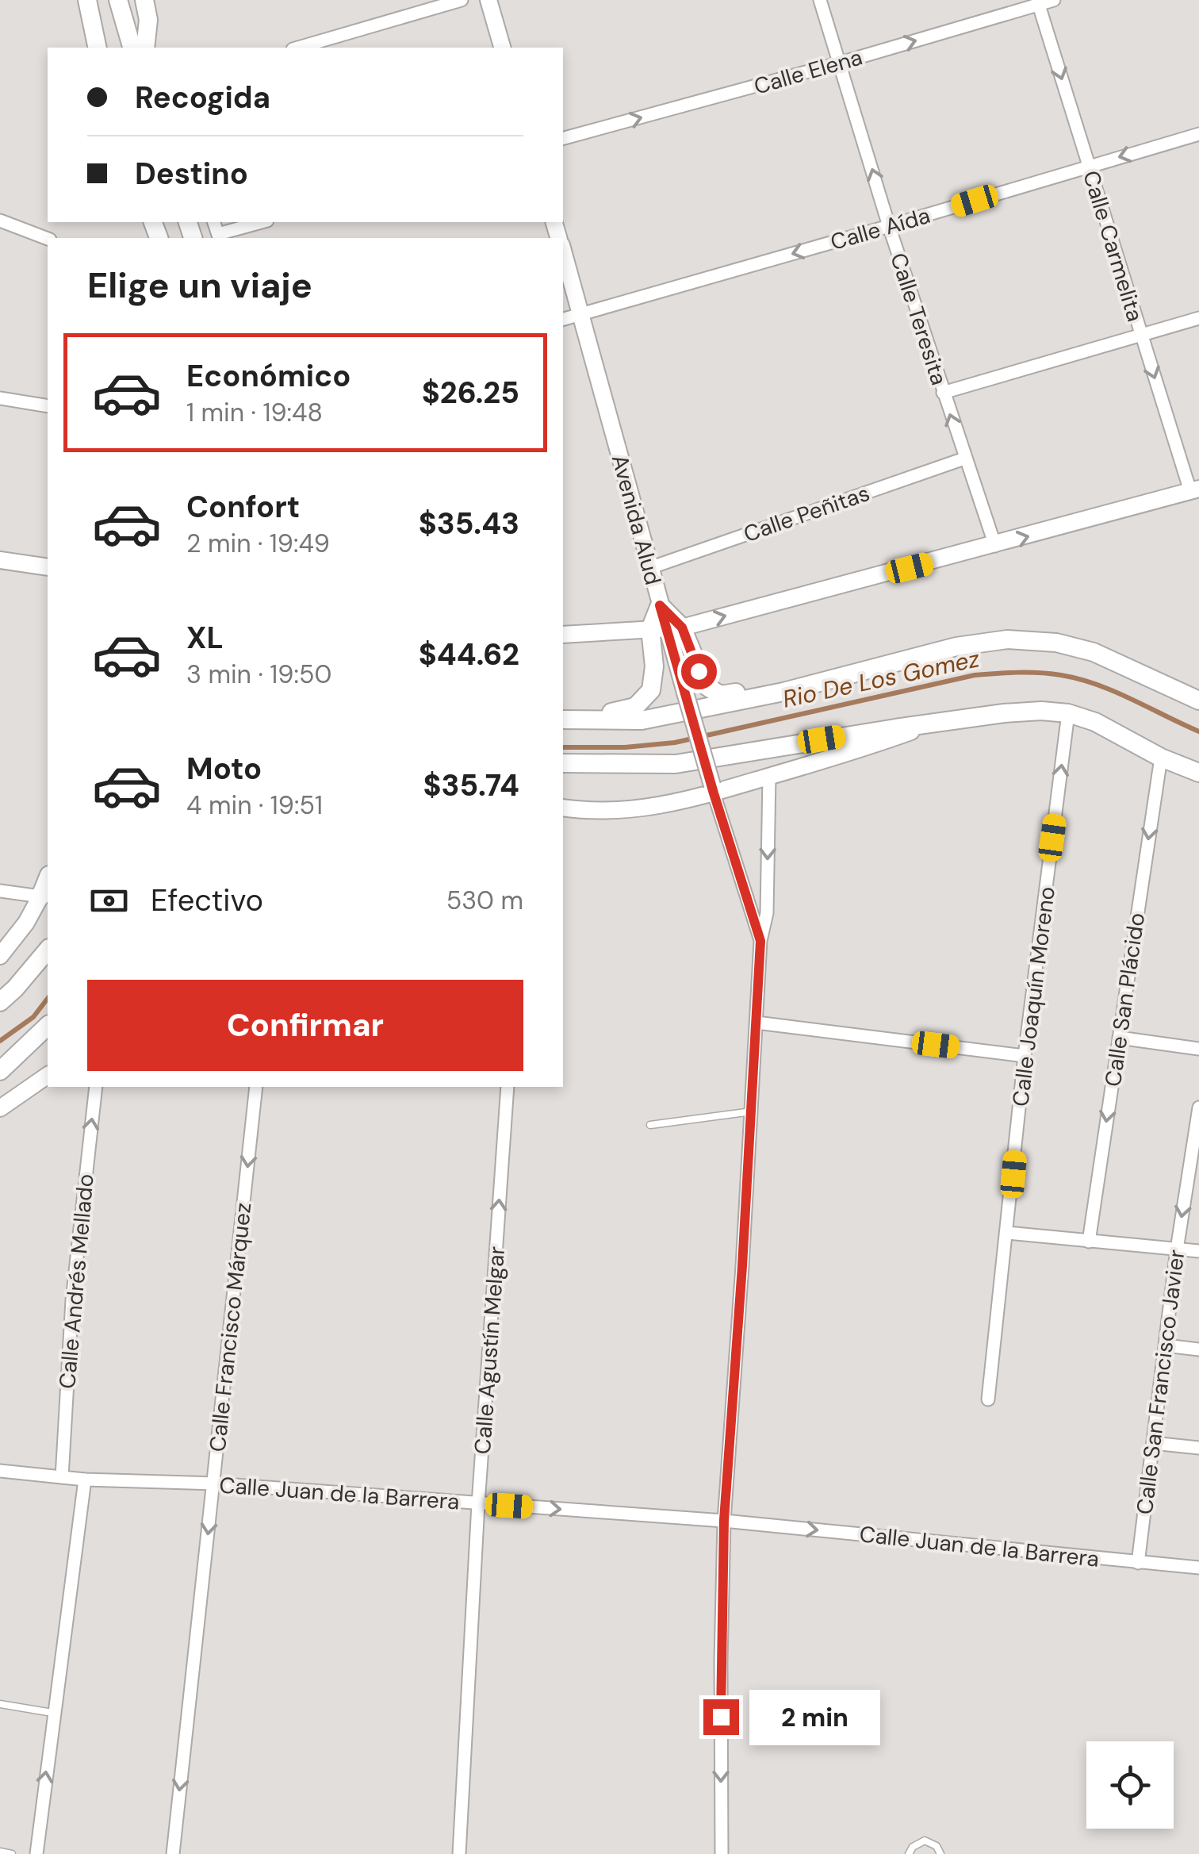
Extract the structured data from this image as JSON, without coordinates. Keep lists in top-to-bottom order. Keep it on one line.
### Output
{"streets":{"street":["Calle Elena","Calle Aída","Calle Carmelita","Calle Teresita","Calle Peñitas","Avenida Alud","Calle Joaquín Moreno","Calle San Plácido","Calle Andrés Mellado","Calle Francisco Márquez","Calle Agustín Melgar","Calle San Francisco Javier","Calle Juan de la Barrera"]},"crossings":[["Calle Elena","Calle Carmelita"],["Calle Elena","Calle Teresita"],["Calle Aída","Calle Carmelita"],["Calle Aída","Calle Teresita"],["Calle Aída","Avenida Alud"],["Calle Teresita","Calle Peñitas"],["Calle Peñitas","Avenida Alud"],["Calle Andrés Mellado","Calle Juan de la Barrera"],["Calle Francisco Márquez","Calle Juan de la Barrera"],["Calle Agustín Melgar","Calle Juan de la Barrera"],["Calle San Francisco Javier","Calle Juan de la Barrera"]],"one_way":["Calle Elena","Calle Aída","Calle Carmelita","Calle Teresita","Calle Joaquín Moreno","Calle San Plácido","Calle Andrés Mellado","Calle Francisco Márquez","Calle Agustín Melgar","Calle Juan de la Barrera"],"water":["Rio De Los Gomez"],"page":{"banner":["Recogida","Destino"],"heading":"Elige un viaje","list":[{"name":"Económico","note":"1 min · 19:48","value":"$26.25"},{"name":"Confort","note":"2 min · 19:49","value":"$35.43"},{"name":"XL","note":"3 min · 19:50","value":"$44.62"},{"name":"Moto","note":"4 min · 19:51","value":"$35.74"}],"pay":["Efectivo","530 m"],"buttons":"Confirmar","bubble":"2 min"}}
